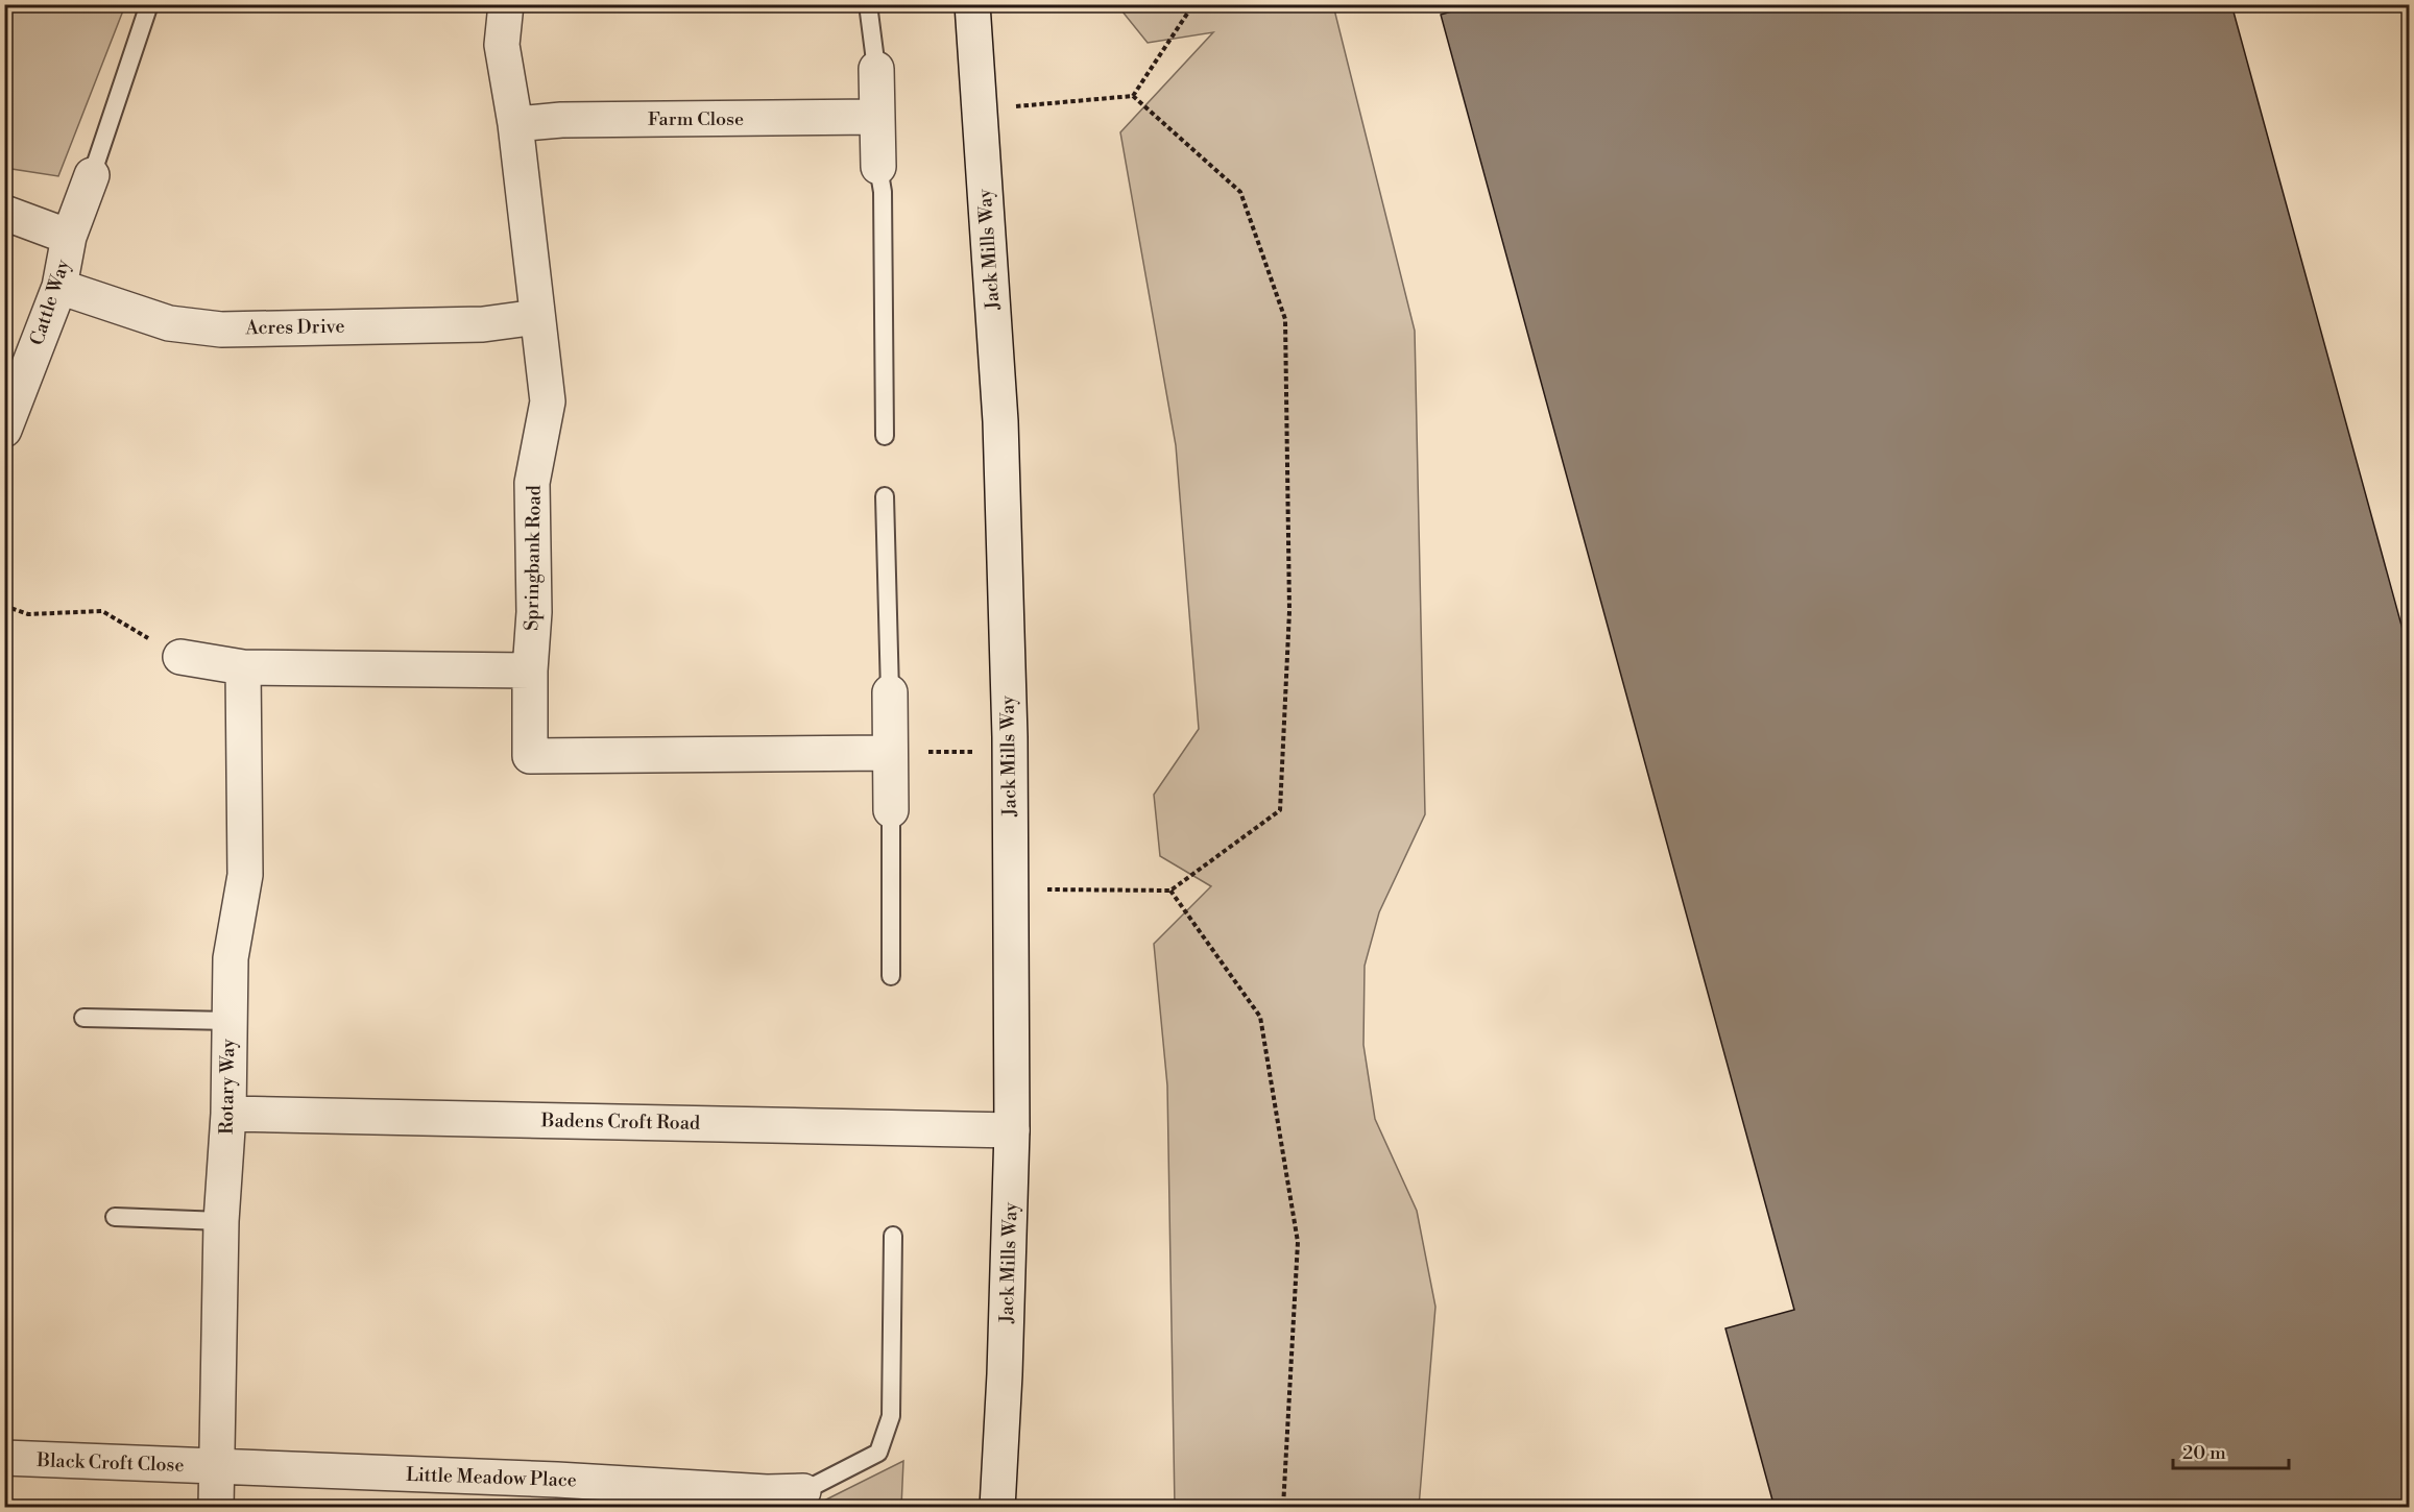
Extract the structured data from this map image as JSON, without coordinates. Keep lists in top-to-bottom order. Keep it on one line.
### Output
{"streets":{"street":["Farm Close","Jack Mills Way","Cattle Way","Acres Drive","Springbank Road","Rotary Way","Badens Croft Road","Black Croft Close","Little Meadow Place"]},"crossings":[["Farm Close","Springbank Road"],["Jack Mills Way","Badens Croft Road"],["Cattle Way","Acres Drive"],["Acres Drive","Springbank Road"],["Rotary Way","Badens Croft Road"],["Rotary Way","Black Croft Close"],["Rotary Way","Little Meadow Place"],["Black Croft Close","Little Meadow Place"]],"scale_bar":"20 m"}
